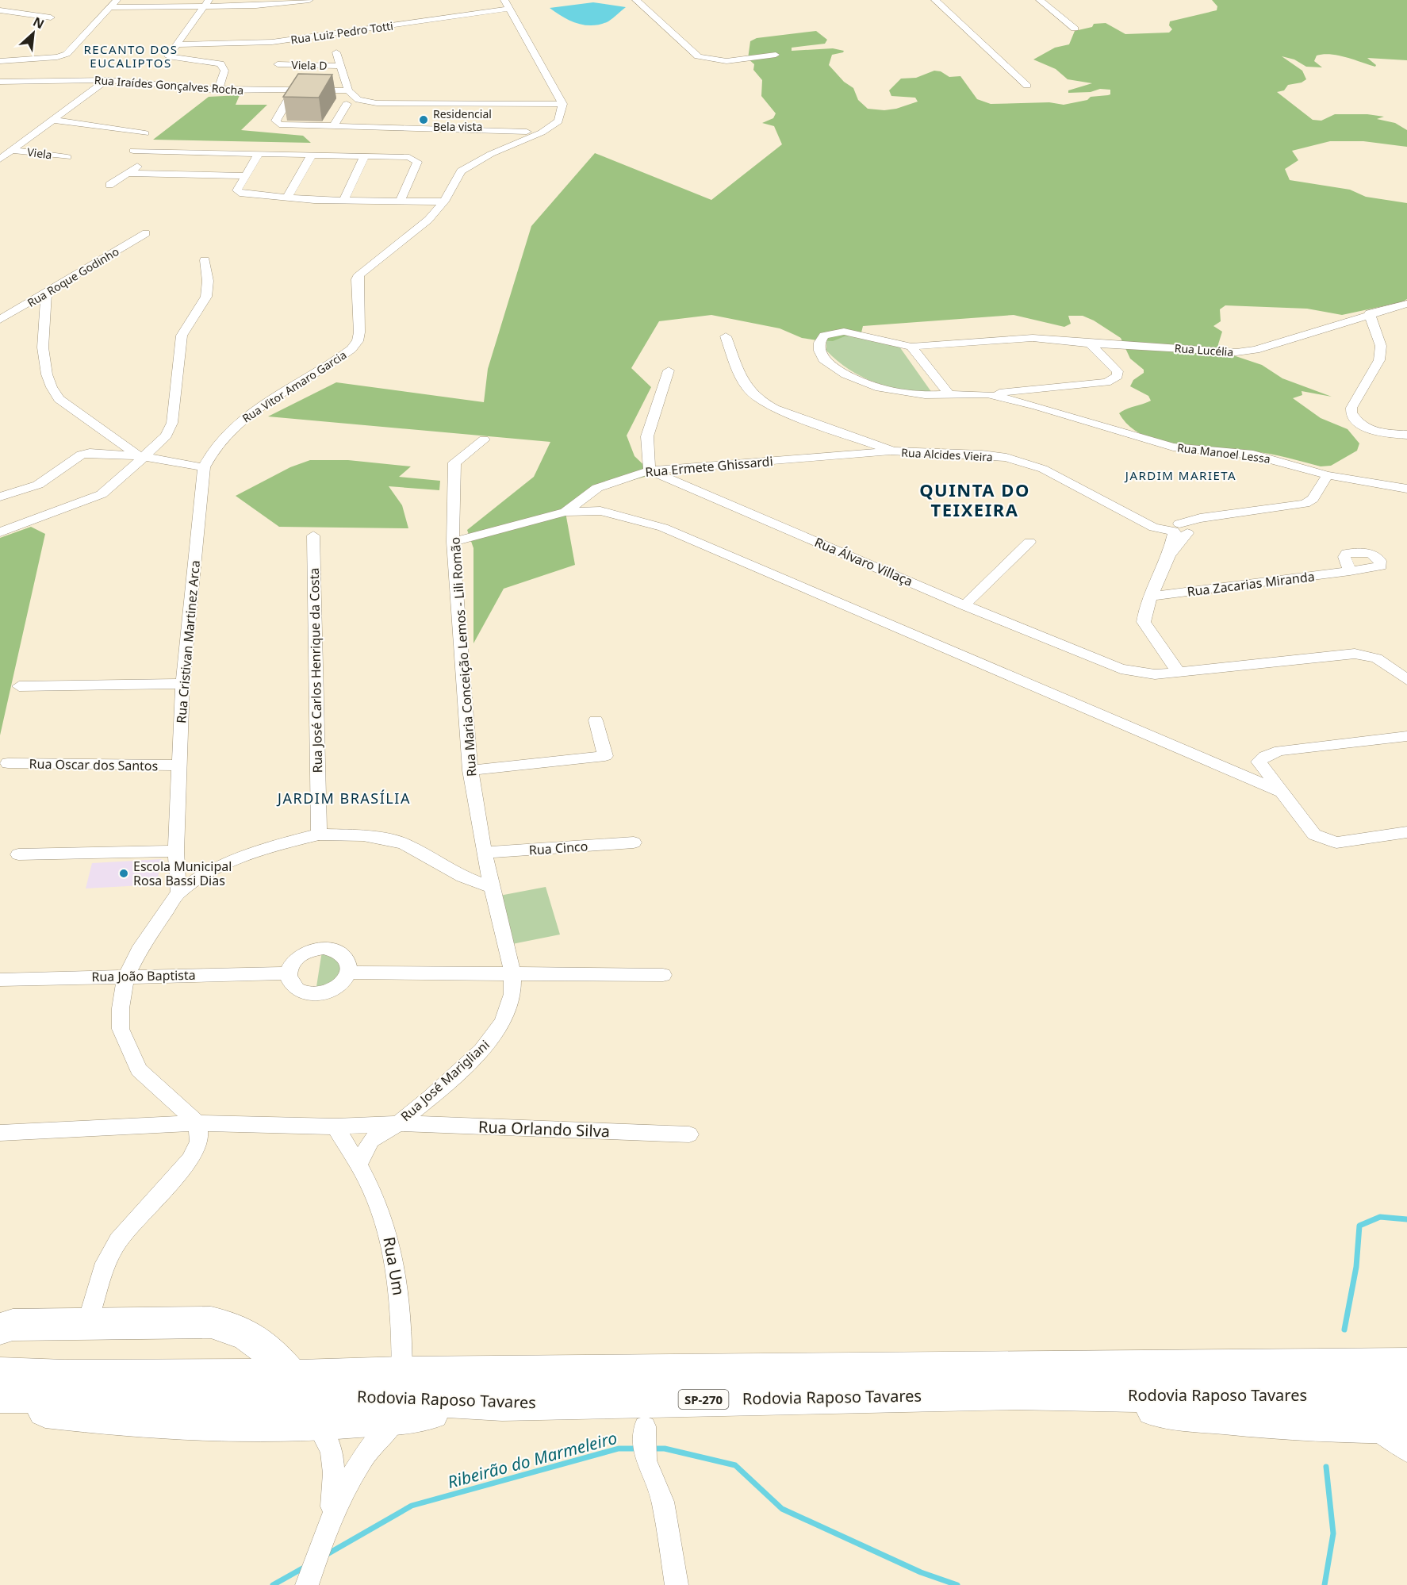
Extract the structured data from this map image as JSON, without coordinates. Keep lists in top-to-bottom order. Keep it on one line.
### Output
{"streets":{"highway":["Rodovia Raposo Tavares","SP-270"],"street":["Rua Luiz Pedro Totti","Viela D","Rua Iraídes Gonçalves Rocha","Viela","Rua Roque Godinho","Rua Lucélia","Rua Vitor Amaro Garcia","Rua Manoel Lessa","Rua Alcides Vieira","Rua Ermete Ghissardi","Rua Álvaro Villaça","Rua Zacarias Miranda","Rua Cristivan Martinez Arca","Rua Maria Conceição Lemos - Lili Romão","Rua José Carlos Henrique da Costa","Rua Oscar dos Santos","Rua Cinco","Rua João Baptista","Rua José Marigliani","Rua Orlando Silva","Rua Um"]},"crossings":[["Rua Iraídes Gonçalves Rocha","Rua Vitor Amaro Garcia"],["Rua Lucélia","Rua Manoel Lessa"],["Rua Vitor Amaro Garcia","Rua Cristivan Martinez Arca"],["Rua Alcides Vieira","Rua Ermete Ghissardi"],["Rua Ermete Ghissardi","Rua Álvaro Villaça"],["Rua Ermete Ghissardi","Rua Maria Conceição Lemos - Lili Romão"],["Rua Cristivan Martinez Arca","Rua Oscar dos Santos"],["Rua Maria Conceição Lemos - Lili Romão","Rua Cinco"],["Rua Maria Conceição Lemos - Lili Romão","Rua José Marigliani"],["Rua José Marigliani","Rua Orlando Silva"],["Rua Orlando Silva","Rua Um"],["Rua Um","Rodovia Raposo Tavares"]],"districts":["RECANTO DOS EUCALIPTOS","JARDIM MARIETA","QUINTA DO TEIXEIRA","JARDIM BRASÍLIA"],"water":["Ribeirão do Marmeleiro"],"places":["Residencial Bela vista","Escola Municipal Rosa Bassi Dias"],"north":"top right"}
